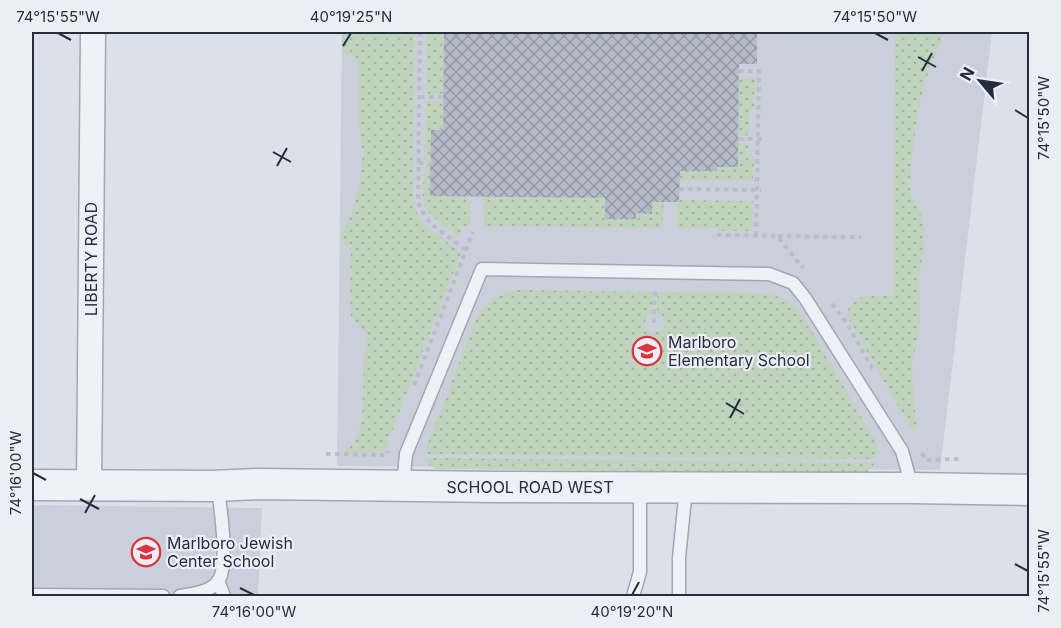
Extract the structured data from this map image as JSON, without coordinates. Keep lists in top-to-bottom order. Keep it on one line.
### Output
{"streets":{"street":["LIBERTY ROAD","SCHOOL ROAD WEST"]},"crossings":[["LIBERTY ROAD","SCHOOL ROAD WEST"]],"places":{"school or university":["Marlboro Elementary School","Marlboro Jewish Center School"]},"north":"top left","coordinates":["74°15'55\"W","40°19'25\"N","74°15'50\"W","74°16'00\"W","40°19'20\"N"]}
